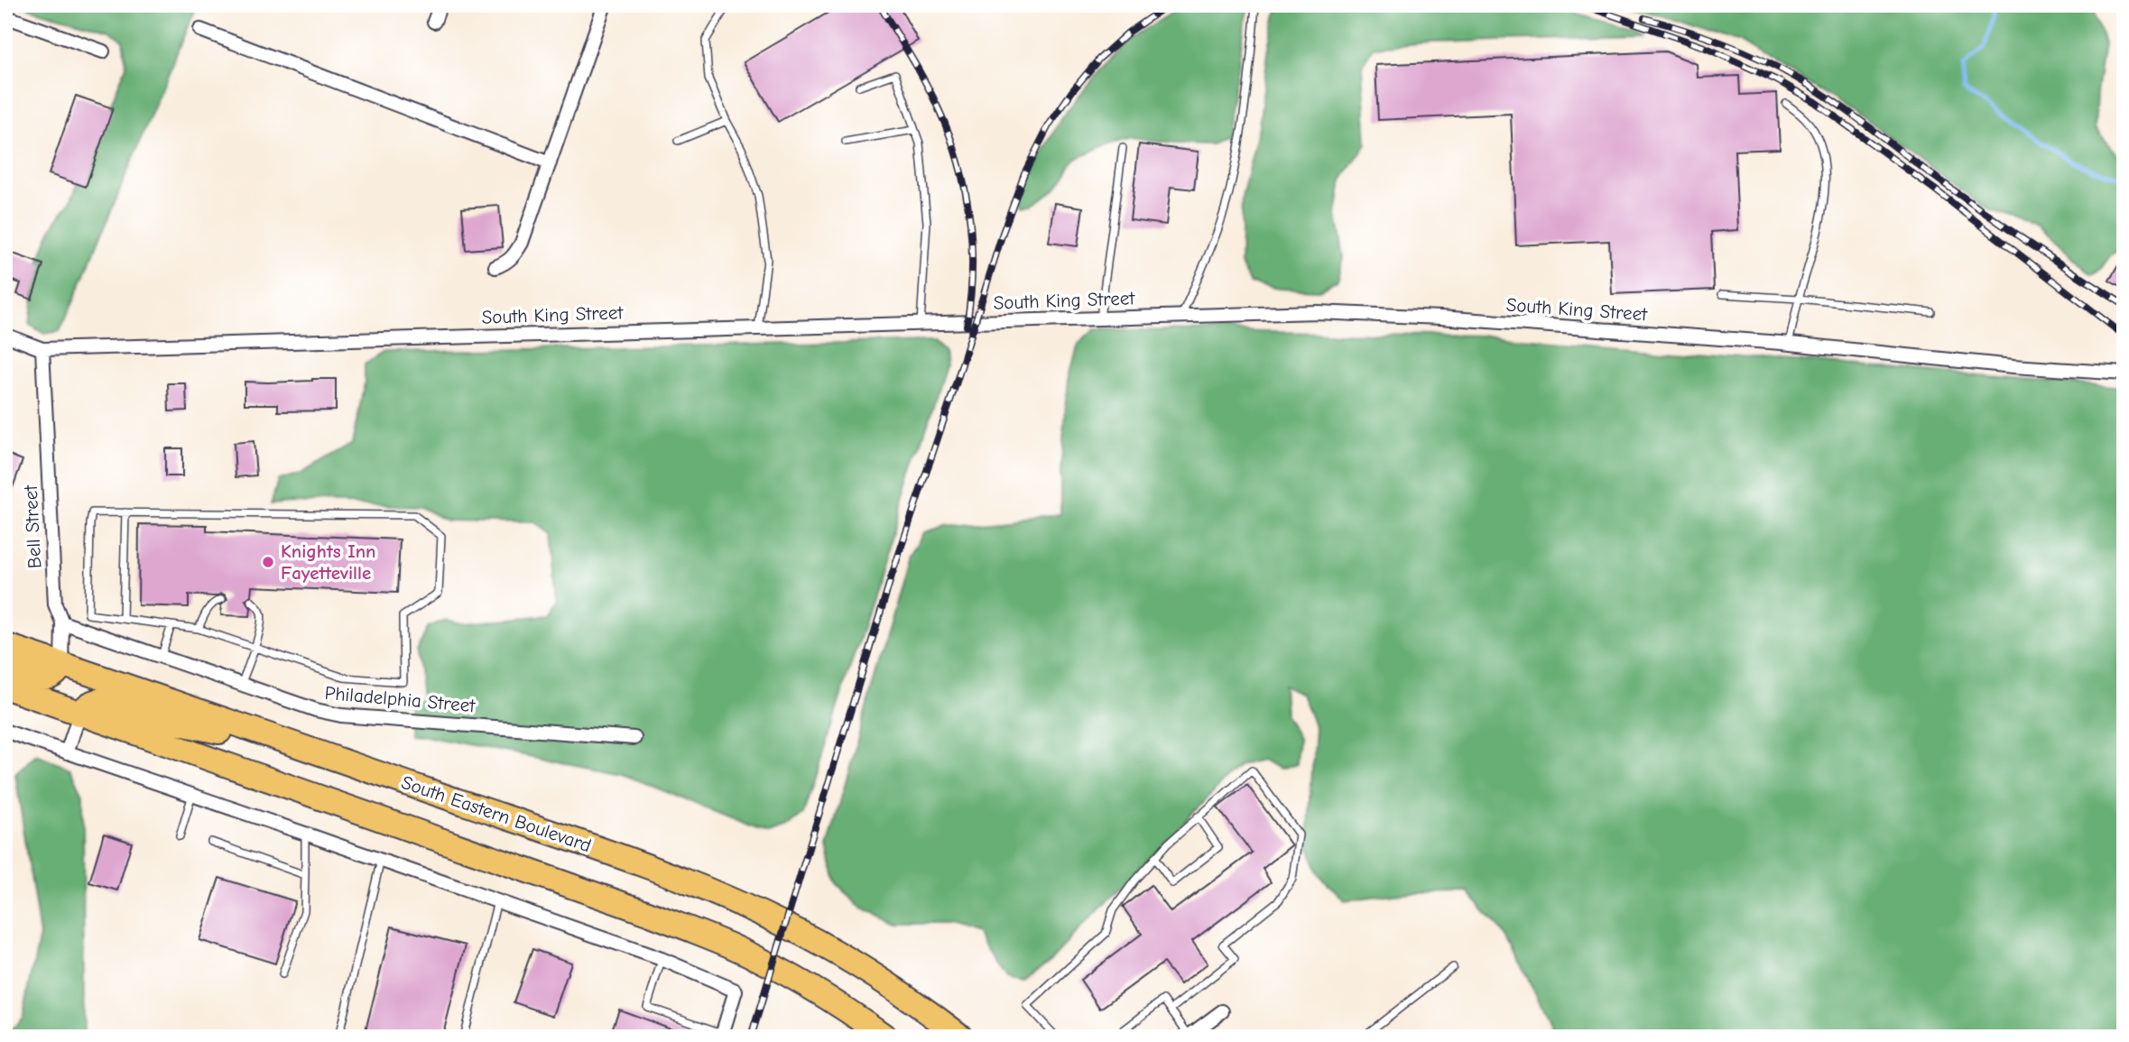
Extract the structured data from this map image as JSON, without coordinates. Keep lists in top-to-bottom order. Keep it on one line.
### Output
{"streets":{"highway":["South Eastern Boulevard"],"street":["South King Street","Bell Street","Philadelphia Street"]},"crossings":[["South King Street","Bell Street"],["Bell Street","Philadelphia Street"],["Bell Street","South Eastern Boulevard"]],"places":["Knights Inn Fayetteville"]}
